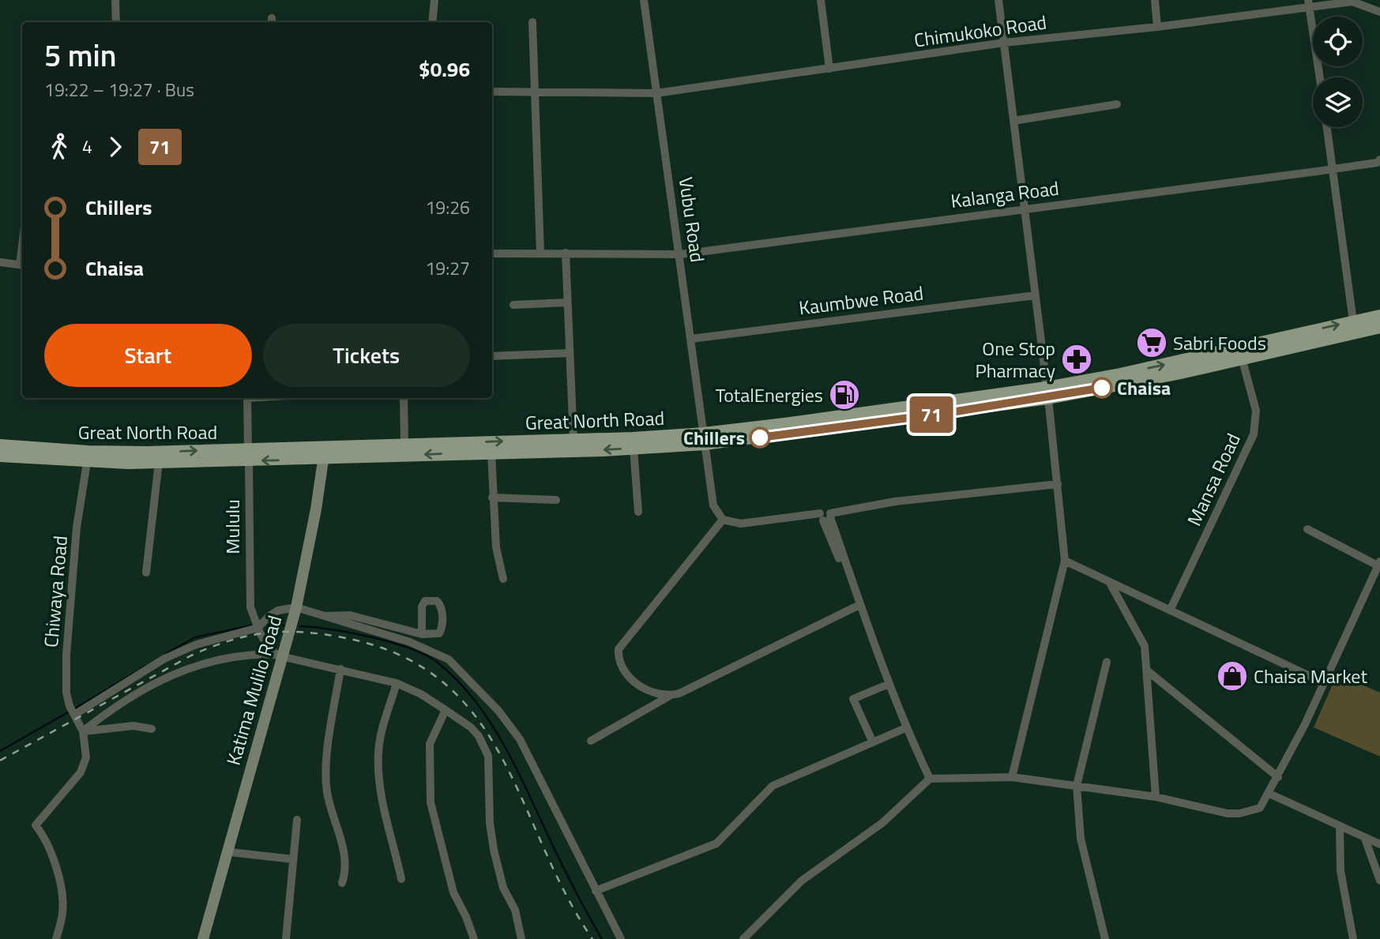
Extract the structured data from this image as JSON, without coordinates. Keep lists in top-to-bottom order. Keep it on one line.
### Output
{"streets":{"main road":["Great North Road","Katima Mulilo Road"],"street":["Chimukoko Road","Kalanga Road","Vubu Road","Kaumbwe Road","Mansa Road","Mululu","Chiwaya Road"]},"crossings":[["Chimukoko Road","Vubu Road"],["Kalanga Road","Vubu Road"],["Vubu Road","Kaumbwe Road"],["Vubu Road","Great North Road"],["Great North Road","Mansa Road"],["Great North Road","Mululu"],["Great North Road","Chiwaya Road"],["Great North Road","Katima Mulilo Road"],["Mululu","Katima Mulilo Road"]],"places":{"supermarket":["Sabri Foods"],"pharmacy":["One Stop Pharmacy"],"other":["Chaisa","Chillers"],"fuel station":["TotalEnergies"],"shop":["Chaisa Market"]},"lines":["bus line 71"],"page":{"on_map":"71","heading":["5 min","19:22 – 19:27 · Bus","$0.96"],"legs":["4","71"],"list":[{"name":"Chillers","value":"19:26"},{"name":"Chaisa","value":"19:27"}],"buttons":["Start","Tickets"]}}
